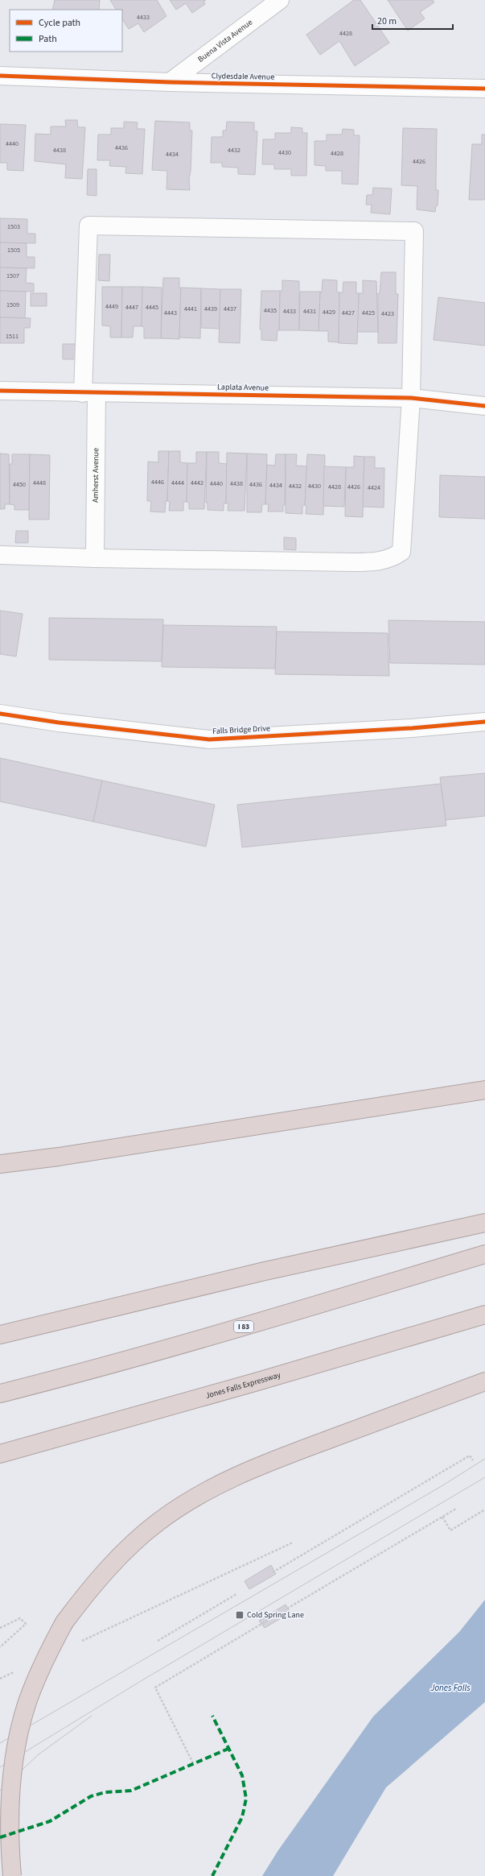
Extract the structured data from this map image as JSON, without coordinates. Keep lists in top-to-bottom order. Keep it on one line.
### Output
{"streets":{"highway":["I 83","Jones Falls Expressway"],"street":["Buena Vista Avenue","Clydesdale Avenue","Laplata Avenue","Amherst Avenue","Falls Bridge Drive"]},"crossings":[["Buena Vista Avenue","Clydesdale Avenue"],["Laplata Avenue","Amherst Avenue"]],"water":["Jones Falls"],"places":{"transit":["Cold Spring Lane"]},"house_numbers":["4433","4428","4440","4436","4438","4432","4430","4428","4434","4426","1503","1505","1507","1509","4449","4447","4445","4441","4439","4437","4435","4433","4431","4429","4443","4427","4425","4423","1511","4446","4448","4444","4442","4440","4438","4450","4436","4434","4432","4430","4428","4426","4424"],"legend":["Cycle path","Path"],"scale_bar":"20 m"}
